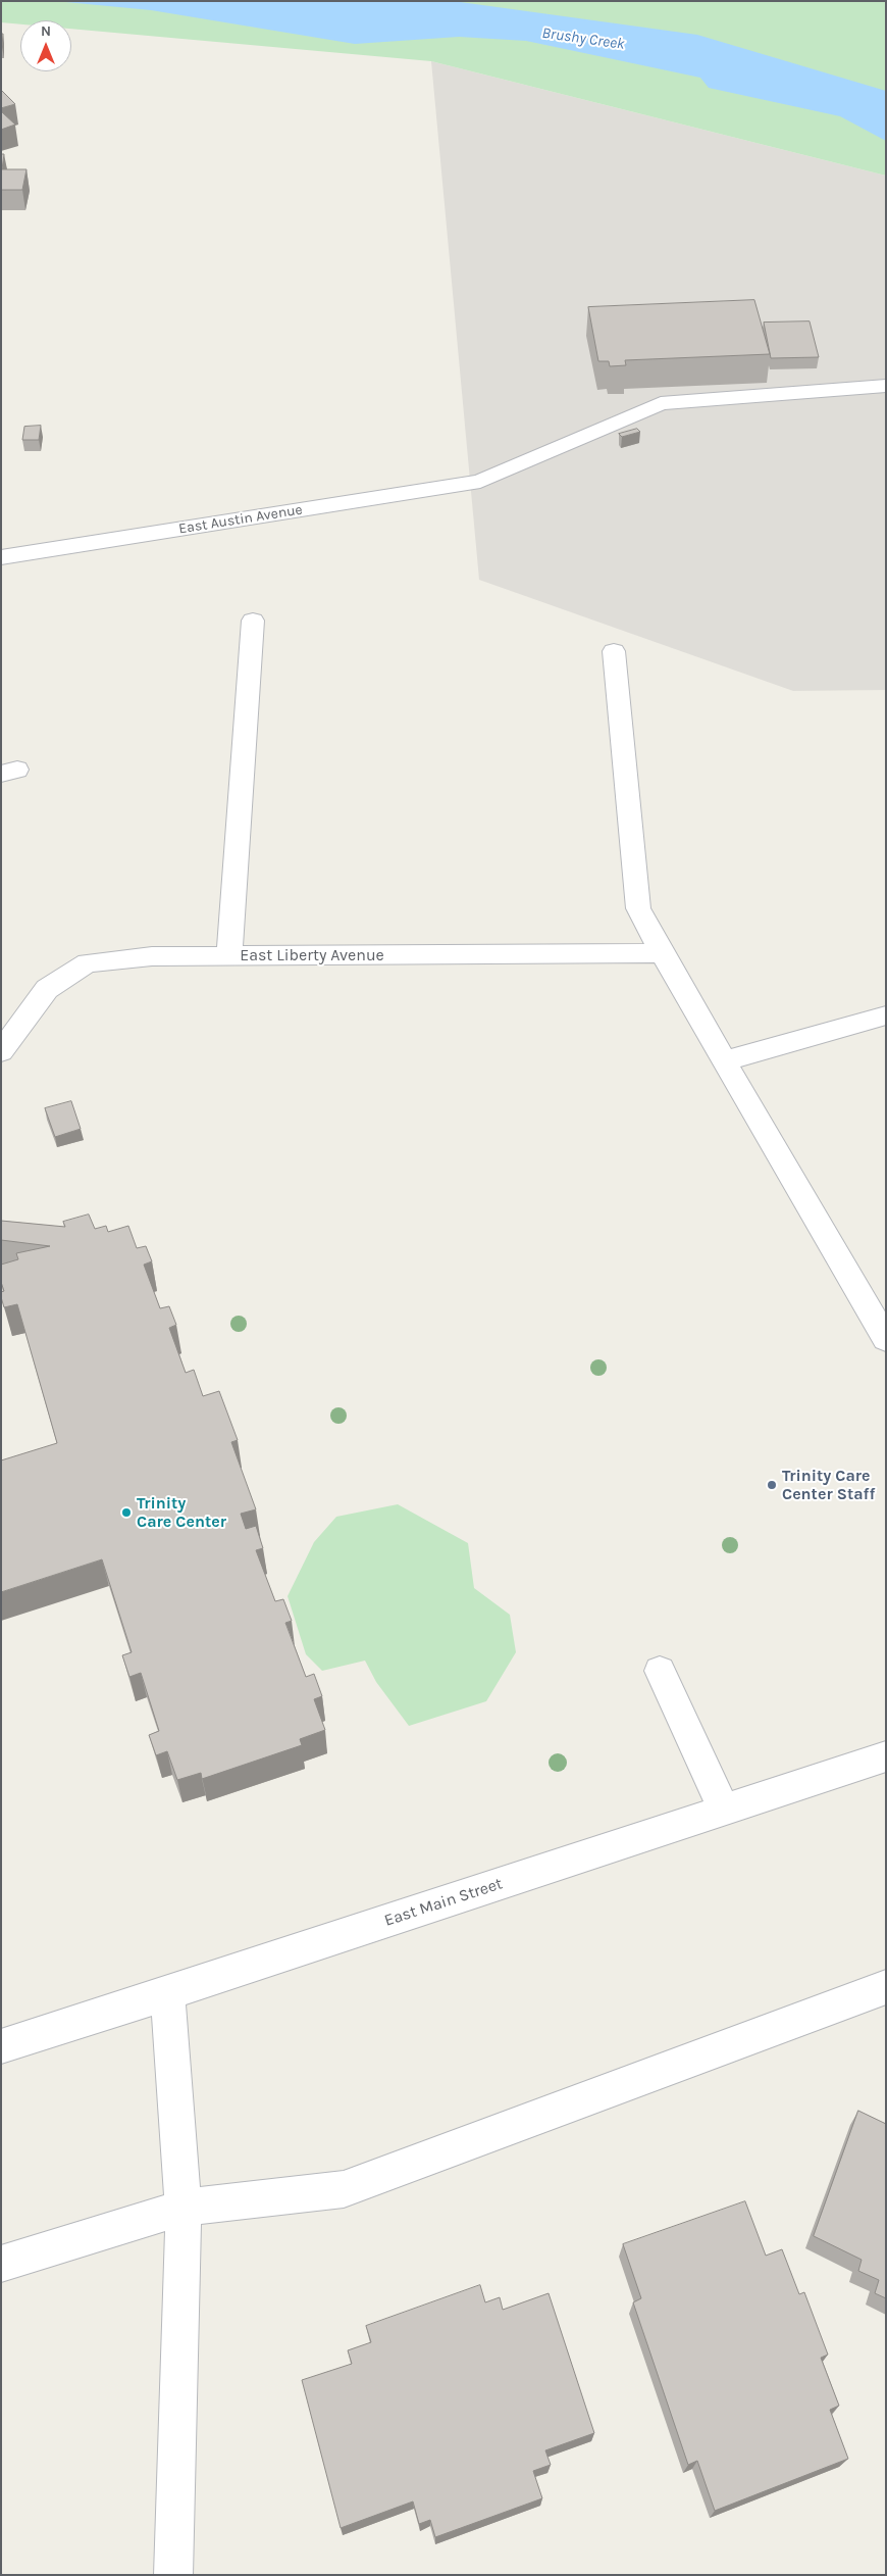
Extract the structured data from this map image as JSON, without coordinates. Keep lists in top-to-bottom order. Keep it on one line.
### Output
{"streets":{"street":["East Austin Avenue","East Liberty Avenue","East Main Street"]},"water":["Brushy Creek"],"places":["Trinity Care Center Staff","Trinity Care Center"],"north":"top"}
